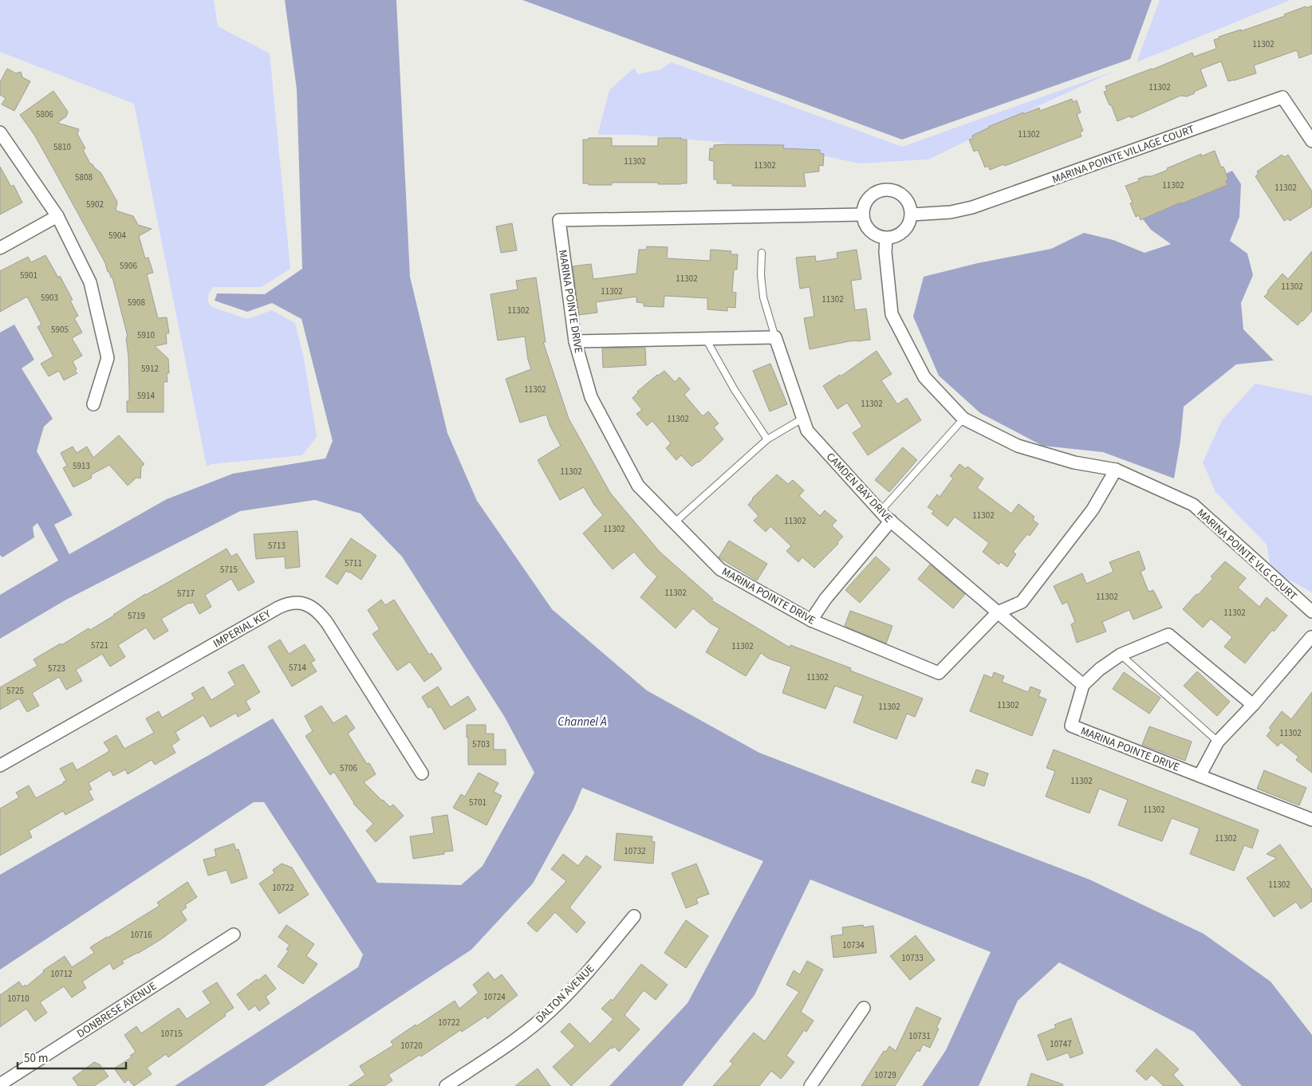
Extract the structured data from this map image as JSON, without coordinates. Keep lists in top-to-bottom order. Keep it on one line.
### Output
{"streets":{"street":["MARINA POINTE VILLAGE COURT","MARINA POINTE DRIVE","CAMDEN BAY DRIVE","MARINA POINTE VLG COURT","IMPERIAL KEY","DALTON AVENUE","DONBRESE AVENUE"]},"crossings":[["MARINA POINTE VILLAGE COURT","MARINA POINTE DRIVE"],["MARINA POINTE DRIVE","CAMDEN BAY DRIVE"]],"water":["Channel A"],"house_numbers":["11302","11302","5806","11302","5810","11302","11302","5808","11302","11302","5902","5904","5906","5901","11302","11302","11302","5903","11302","5908","11302","5905","5910","5912","11302","5914","11302","11302","5913","11302","11302","11302","11302","5713","5711","5715","11302","5717","11302","11302","5719","5721","11302","5714","5723","11302","5725","11302","11302","11302","5703","5706","11302","5701","11302","11302","10732","11302","10722","10716","10734","10733","10712","10724","10710","10722","10715","10731","10747","10720","10729"],"scale_bar":"50 m"}
